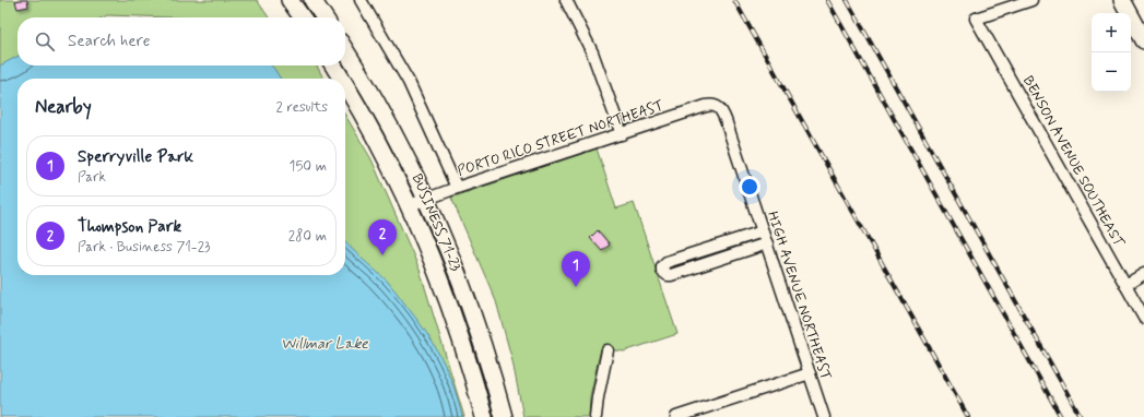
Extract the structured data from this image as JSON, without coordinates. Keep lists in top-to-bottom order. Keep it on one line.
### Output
{"streets":{"highway":["BUSINESS 71-23"],"street":["PORTO RICO STREET NORTHEAST","BENSON AVENUE SOUTHEAST","HIGH AVENUE NORTHEAST"]},"crossings":[["PORTO RICO STREET NORTHEAST","BUSINESS 71-23"],["PORTO RICO STREET NORTHEAST","HIGH AVENUE NORTHEAST"]],"water":["Willmar Lake"],"page":{"map_buttons":["+","−"],"search":"Search here","heading":["Nearby","2 results"],"list":[{"mark":"1","name":"Sperryville Park","note":"Park","value":"150 m"},{"mark":"2","name":"Thompson Park","note":"Park · Business 71-23","value":"280 m"}],"pins":["2","1"]}}
